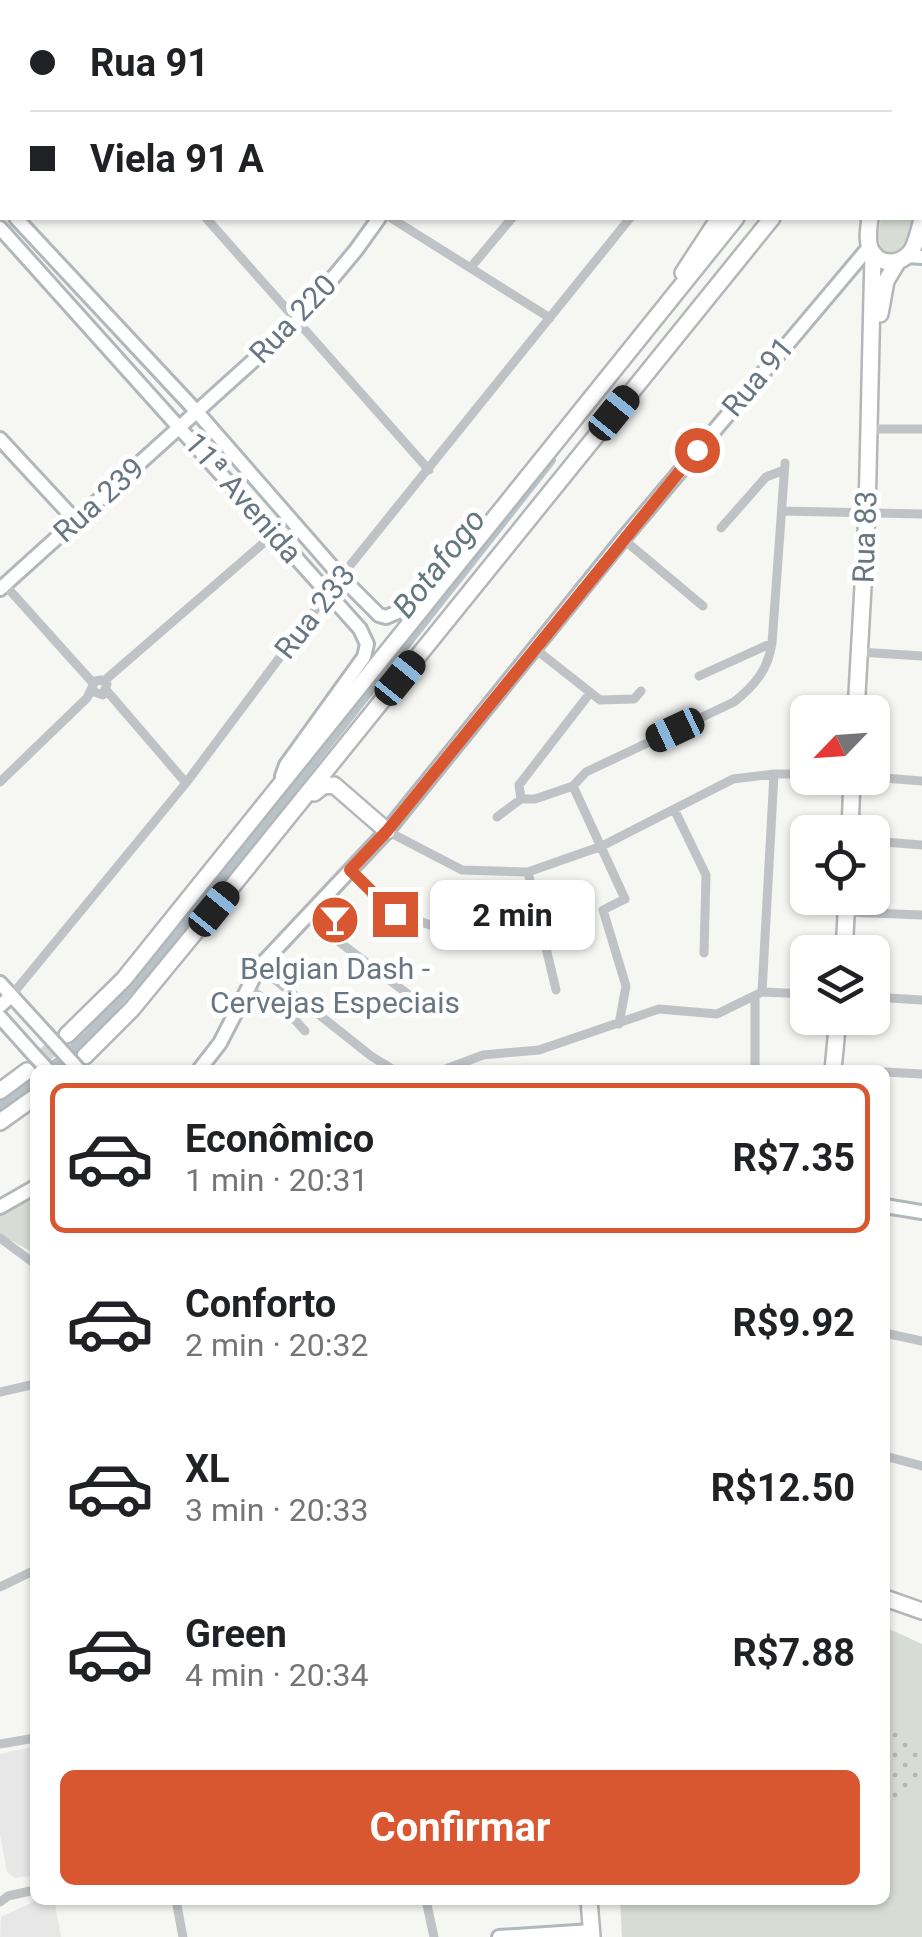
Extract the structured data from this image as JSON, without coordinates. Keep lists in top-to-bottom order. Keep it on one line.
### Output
{"streets":{"main road":["Rua 83"],"street":["Rua 220","Rua 91","11ª Avenida","Rua 239","Rua 233"]},"crossings":[["Rua 220","11ª Avenida"],["Rua 220","Rua 239"],["Rua 91","Rua 83"],["11ª Avenida","Rua 239"],["11ª Avenida","Rua 233"]],"water":["Botafogo"],"places":{"bar":["Belgian Dash - Cervejas Especiais"]},"north":"bottom left","page":{"banner":["Rua 91","Viela 91 A"],"bubble":"2 min","list":[{"name":"Econômico","note":"1 min · 20:31","value":"R$7.35"},{"name":"Conforto","note":"2 min · 20:32","value":"R$9.92"},{"name":"XL","note":"3 min · 20:33","value":"R$12.50"},{"name":"Green","note":"4 min · 20:34","value":"R$7.88"}],"buttons":"Confirmar"}}
